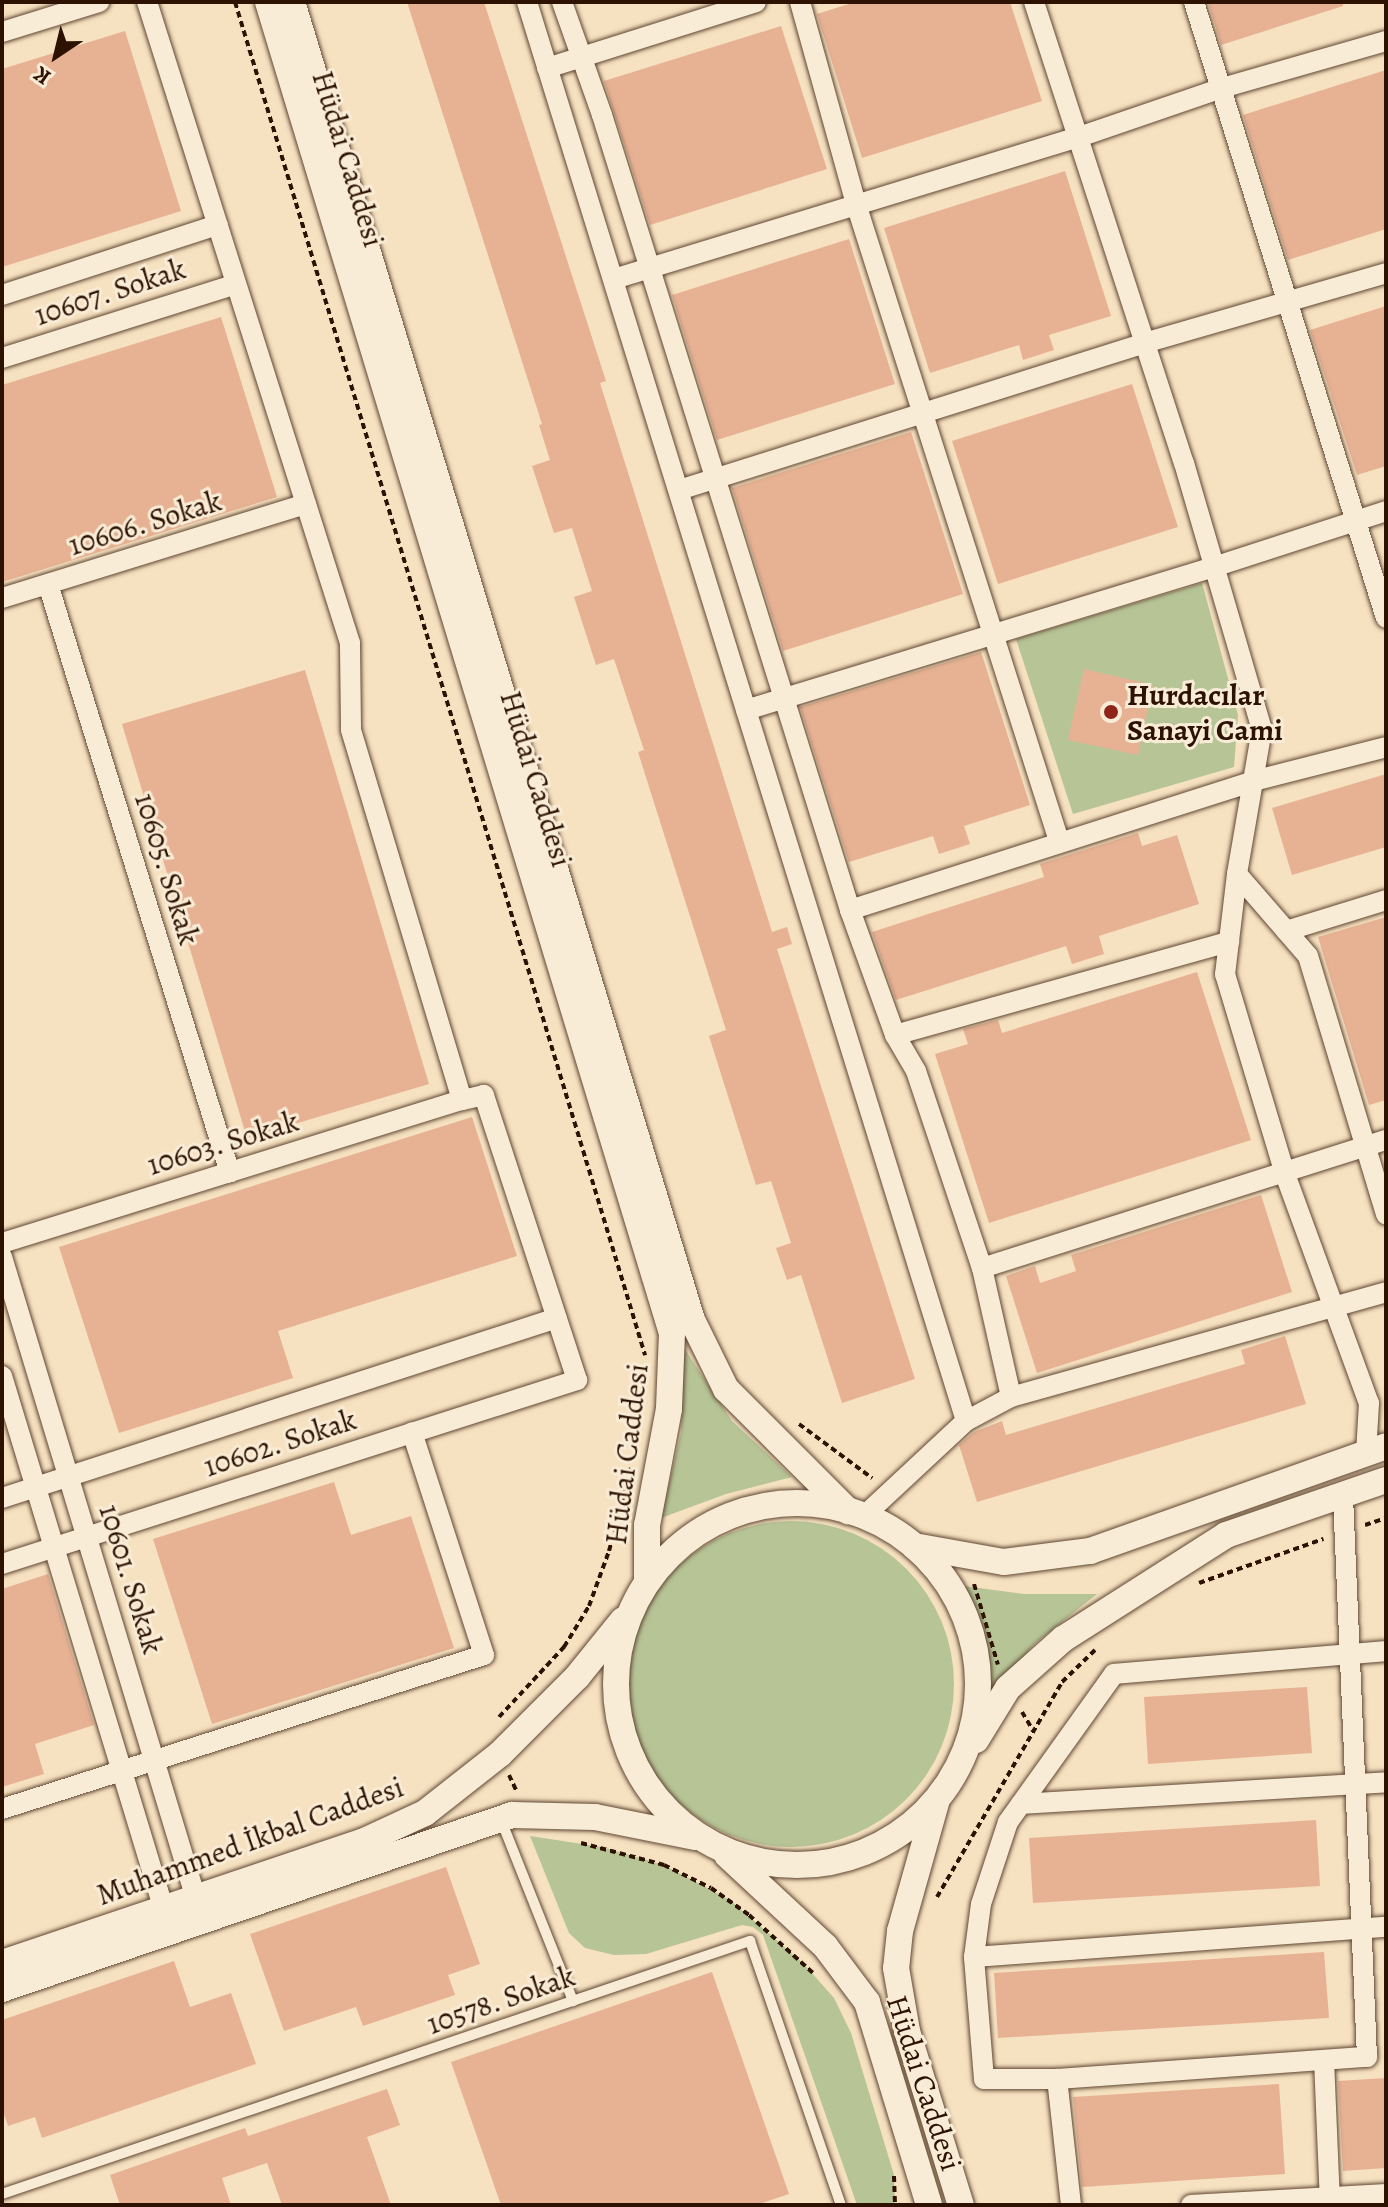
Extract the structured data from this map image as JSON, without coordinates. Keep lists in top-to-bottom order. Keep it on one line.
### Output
{"streets":{"street":["Hüdai Caddesi","10607. Sokak","10606. Sokak","10605. Sokak","10603. Sokak","10602. Sokak","10601. Sokak","Muhammed İkbal Caddesi"],"lane":["10578. Sokak"]},"crossings":[["Hüdai Caddesi","Muhammed İkbal Caddesi"],["10606. Sokak","10605. Sokak"],["10605. Sokak","10603. Sokak"],["10602. Sokak","10601. Sokak"],["10601. Sokak","Muhammed İkbal Caddesi"]],"places":["Hurdacılar Sanayi Cami"],"north":"bottom left"}
